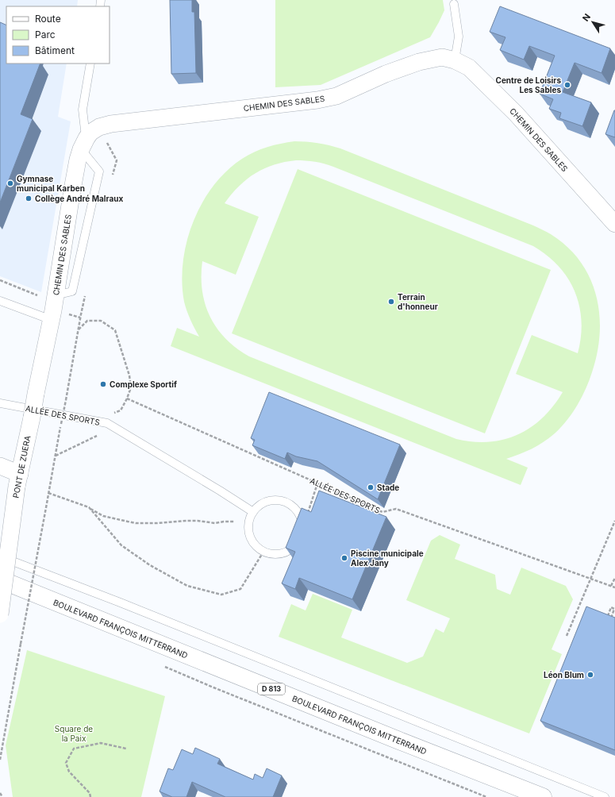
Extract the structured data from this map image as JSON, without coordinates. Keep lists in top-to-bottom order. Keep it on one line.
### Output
{"streets":{"main road":["BOULEVARD FRANÇOIS MITTERRAND","D 813"],"street":["CHEMIN DES SABLES","PONT DE ZUERA"],"lane":["ALLÉE DES SPORTS"]},"crossings":[["CHEMIN DES SABLES","PONT DE ZUERA"]],"parks":["Square de la Paix"],"places":["Centre de Loisirs Les Sables","Gymnase municipal Karben","Collège André Malraux","Terrain d'honneur","Complexe Sportif","Stade","Piscine municipale Alex Jany","Léon Blum"],"legend":["Route","Parc","Bâtiment"],"north":"top left"}
